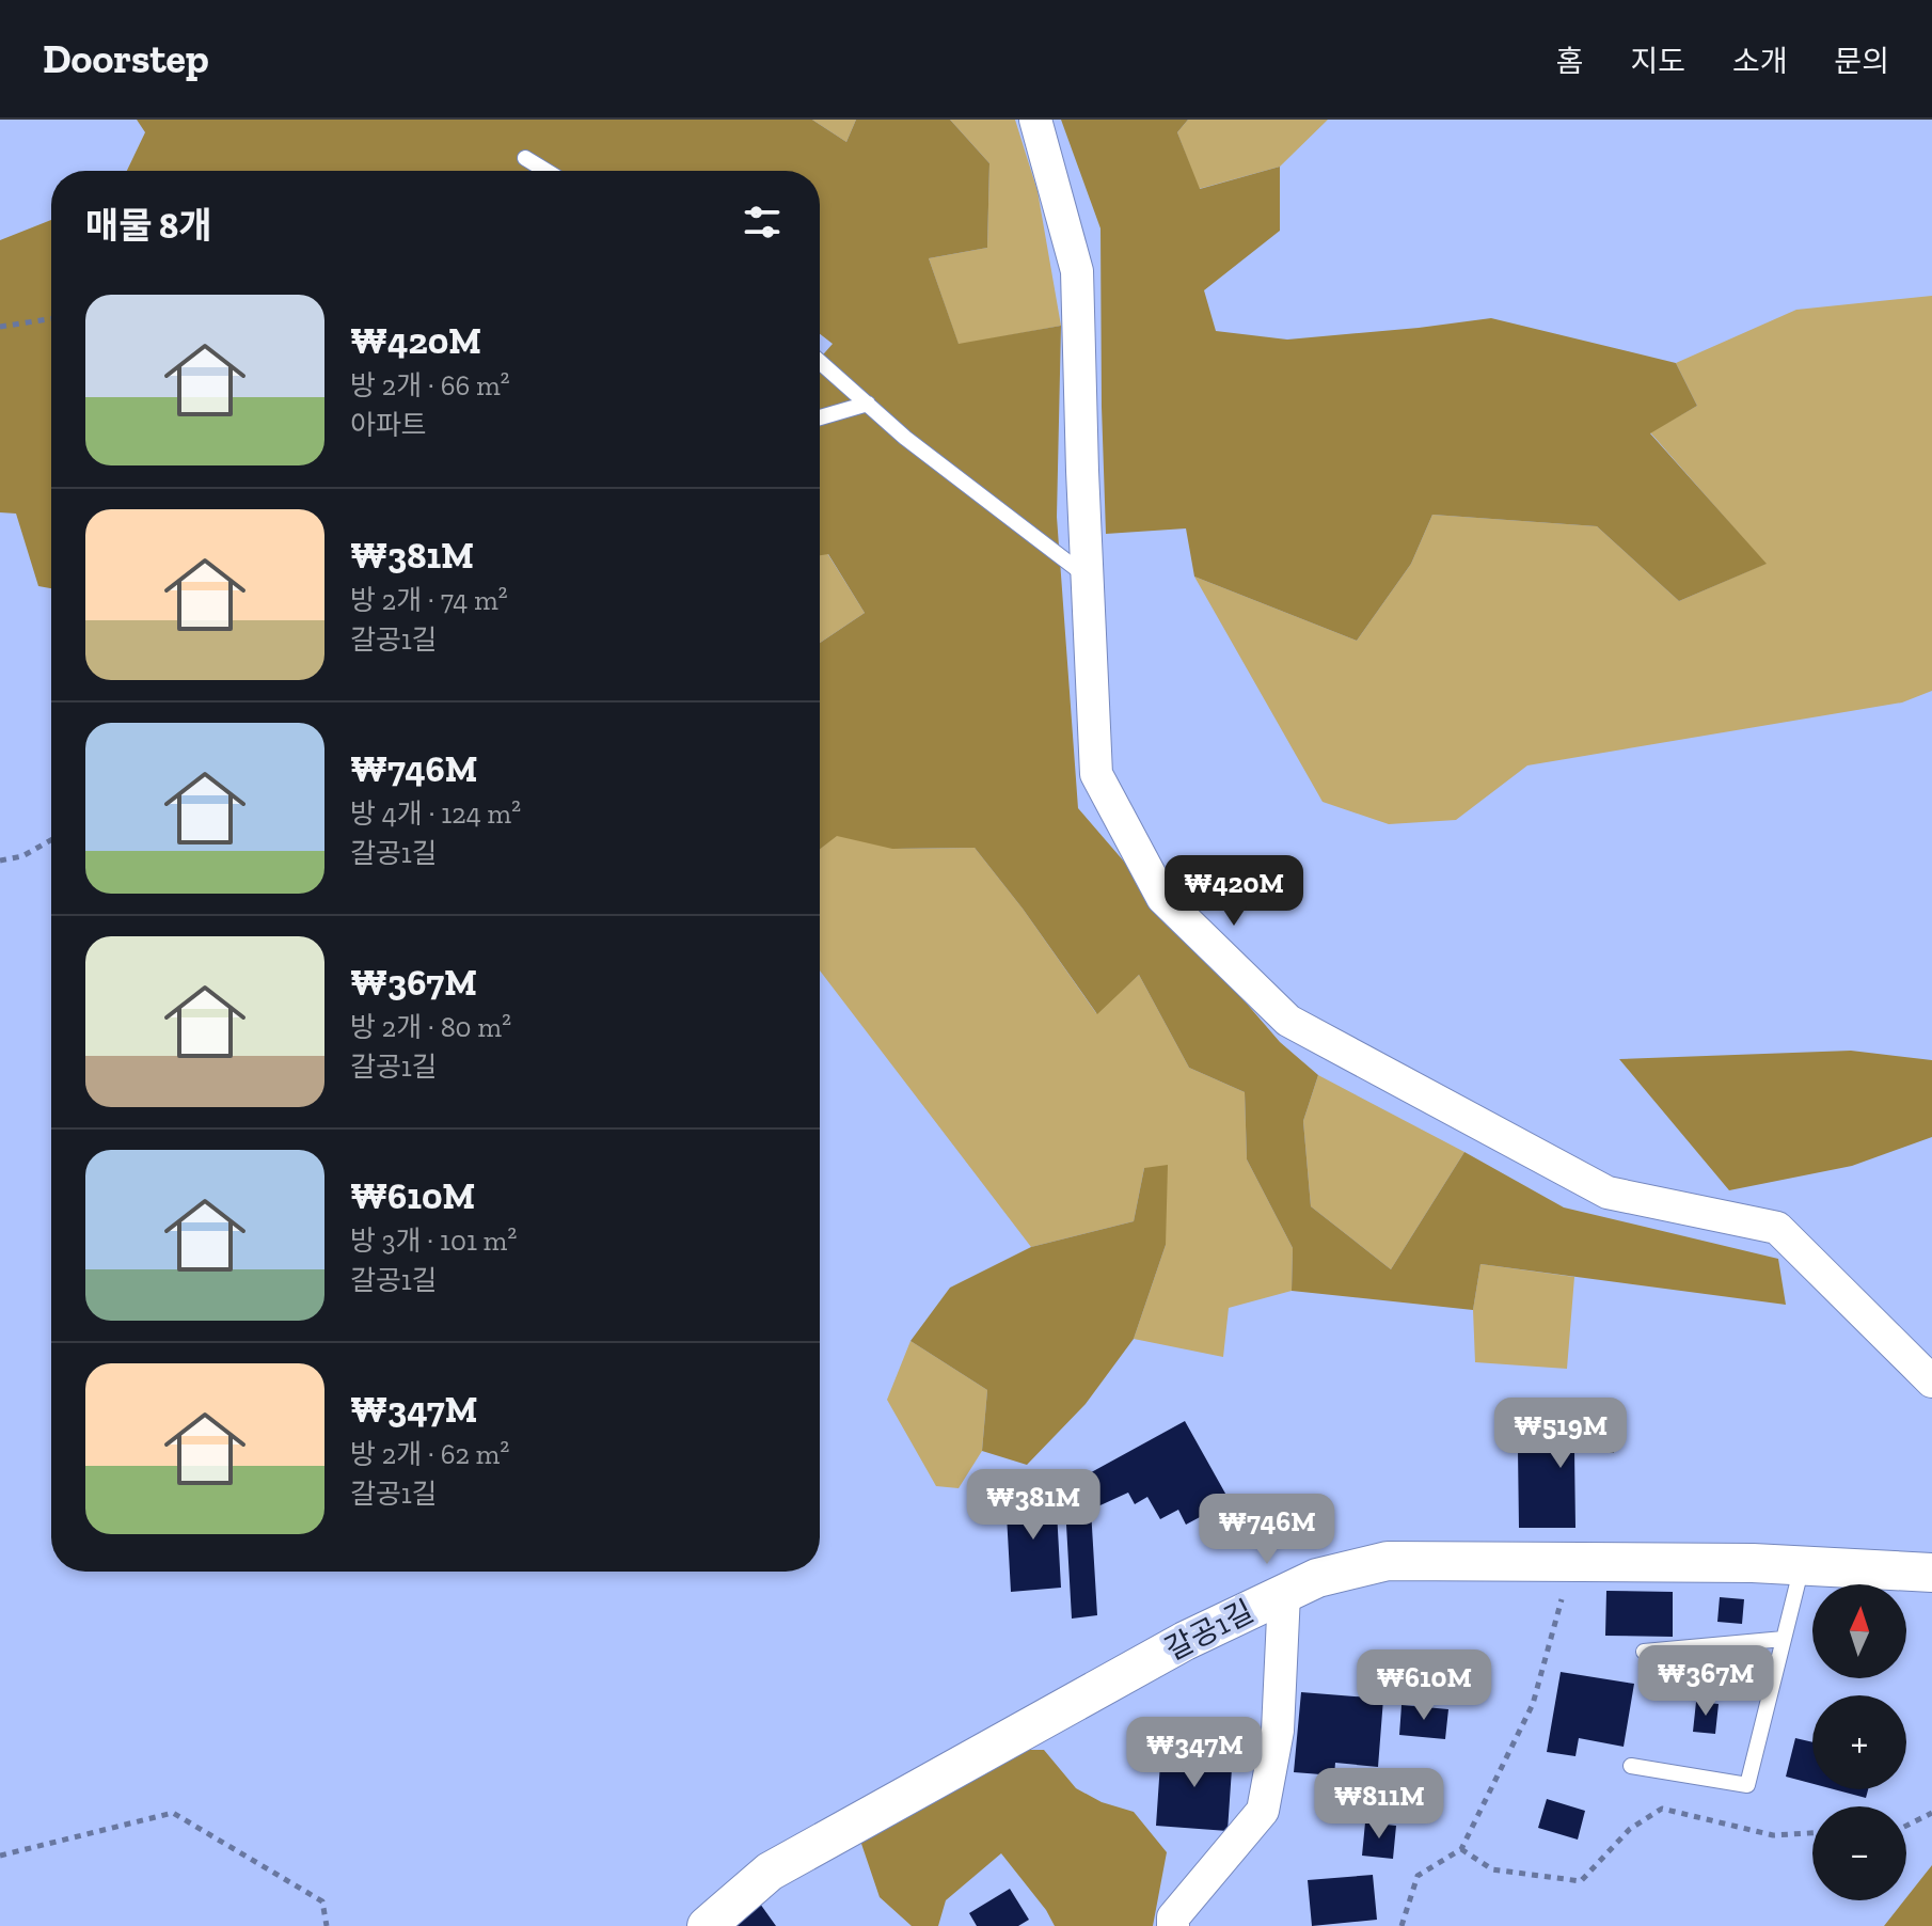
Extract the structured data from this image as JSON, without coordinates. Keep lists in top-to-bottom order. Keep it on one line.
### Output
{"streets":{"street":["갈공1길"]},"north":"top","page":{"header":"Doorstep","nav":["홈","지도","소개","문의"],"heading":"매물 8개","list":[{"name":"₩420M","note":"방 2개 · 66 m² · 아파트"},{"name":"₩381M","note":"방 2개 · 74 m² · 갈공1길"},{"name":"₩746M","note":"방 4개 · 124 m² · 갈공1길"},{"name":"₩367M","note":"방 2개 · 80 m² · 갈공1길"},{"name":"₩610M","note":"방 3개 · 101 m² · 갈공1길"},{"name":"₩347M","note":"방 2개 · 62 m² · 갈공1길"}],"price":["₩420M","₩519M","₩381M","₩746M","₩367M","₩610M","₩347M","₩811M"],"map_buttons":["+","−"]}}
